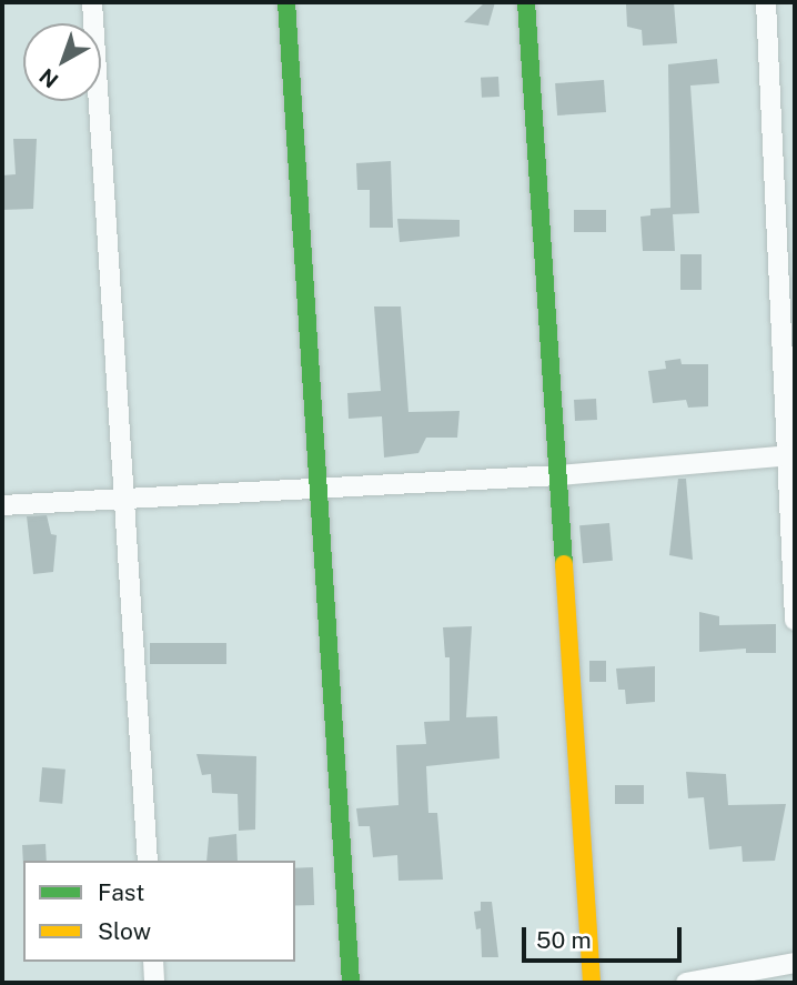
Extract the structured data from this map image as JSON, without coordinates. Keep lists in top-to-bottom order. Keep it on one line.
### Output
{"legend":["Fast","Slow"],"scale_bar":"50 m","north":"bottom left"}
